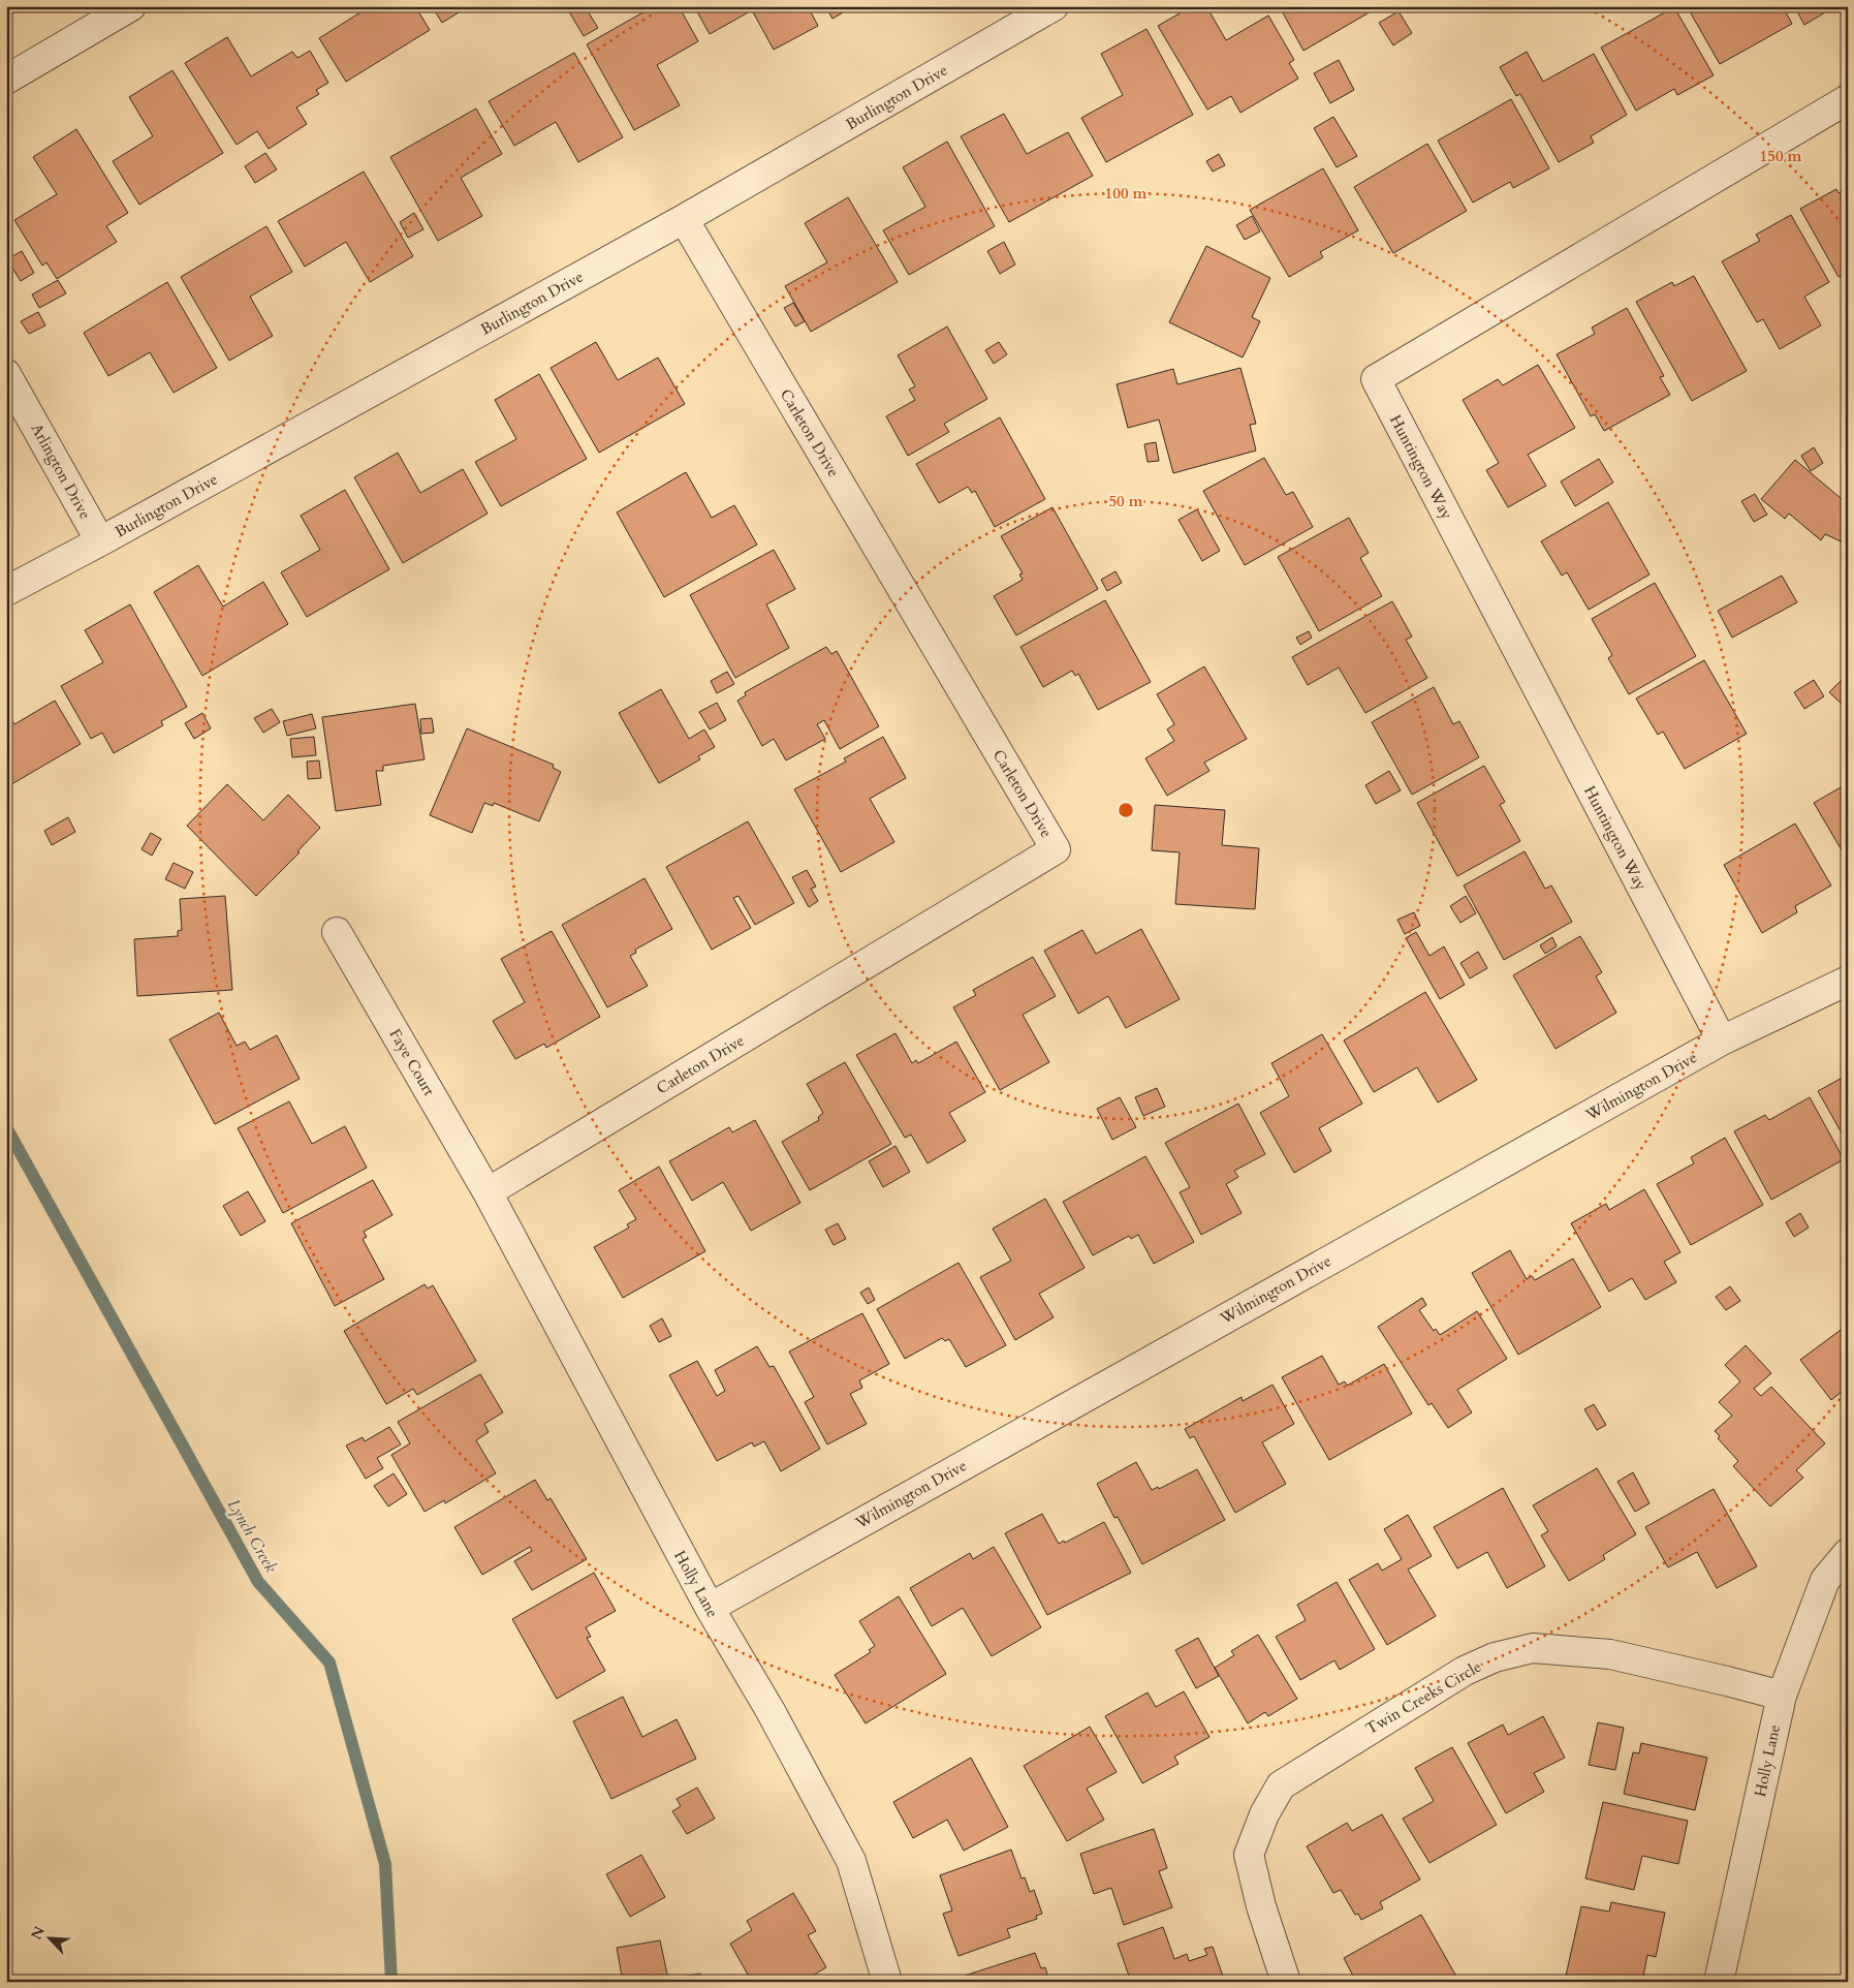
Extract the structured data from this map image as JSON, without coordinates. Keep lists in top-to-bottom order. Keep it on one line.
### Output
{"streets":{"street":["Burlington Drive","Carleton Drive","Huntington Way","Arlington Drive","Faye Court","Wilmington Drive","Holly Lane","Twin Creeks Circle"]},"crossings":[["Burlington Drive","Carleton Drive"],["Burlington Drive","Arlington Drive"],["Carleton Drive","Faye Court"],["Carleton Drive","Holly Lane"],["Huntington Way","Wilmington Drive"],["Faye Court","Holly Lane"],["Wilmington Drive","Holly Lane"],["Holly Lane","Twin Creeks Circle"]],"water":["Lynch Creek"],"north":"top left","rings":["150 m","100 m","50 m"]}
